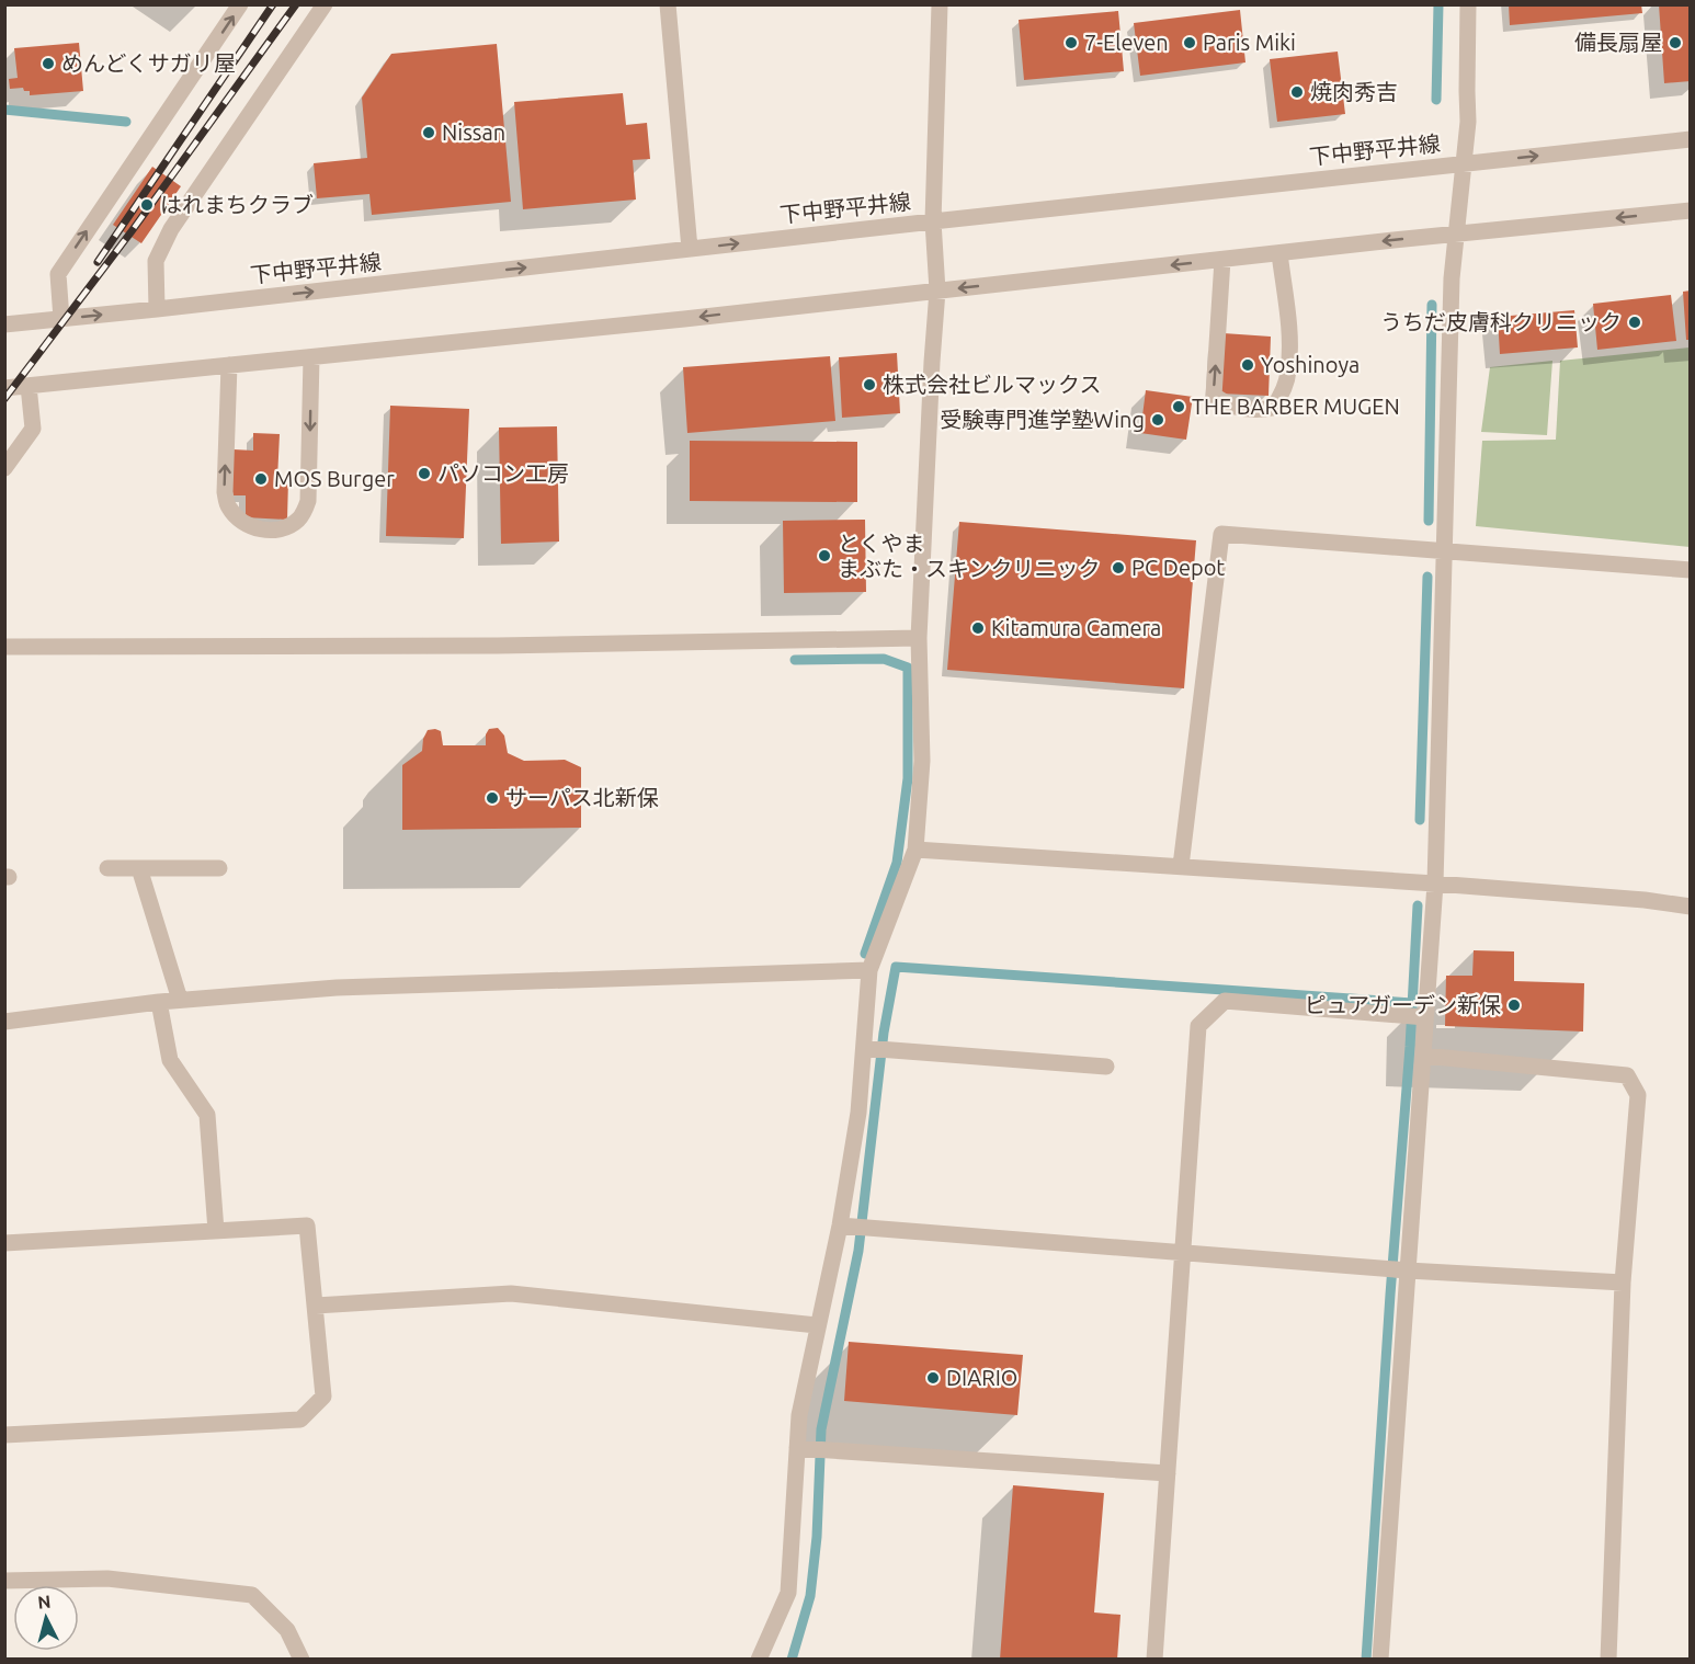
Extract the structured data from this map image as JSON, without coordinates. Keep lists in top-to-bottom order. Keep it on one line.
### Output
{"streets":{"street":["下中野平井線"]},"places":["7-Eleven","Paris Miki","備長扇屋","めんどくサガリ屋","焼肉秀吉","Nissan","はれまちクラブ","うちだ皮膚科クリニック","Yoshinoya","株式会社ビルマックス","THE BARBER MUGEN","受験専門進学塾Wing","パソコン工房","MOS Burger","とくやま まぶた・スキンクリニック","PC Depot","Kitamura Camera","サーパス北新保","ピュアガーデン新保","DIARIO"],"north":"top"}
